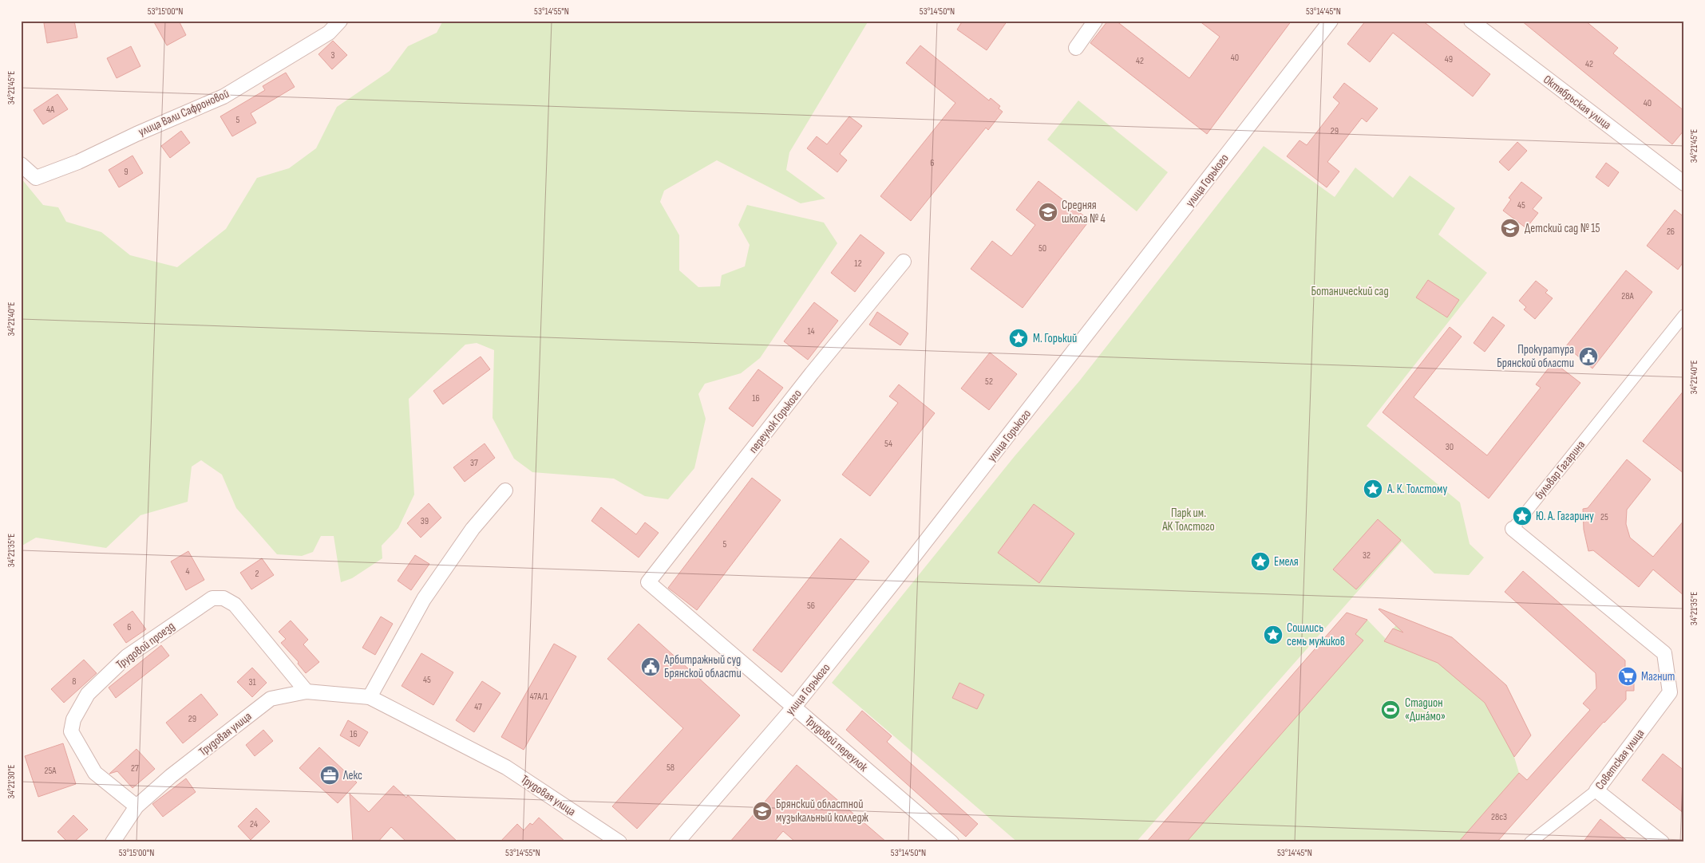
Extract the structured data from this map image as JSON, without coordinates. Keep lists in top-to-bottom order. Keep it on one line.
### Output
{"streets":{"street":["Октябрьская улица","улица Вали Сафроновой","улица Горького","переулок Горького","бульвар Гагарина","Трудовой проезд","Трудовая улица","Трудовой переулок","Советская улица"]},"crossings":[["улица Горького","Трудовой переулок"],["переулок Горького","Трудовой переулок"],["бульвар Гагарина","Советская улица"],["Трудовой проезд","Трудовая улица"]],"parks":["Ботанический сад","Парк им. АК Толстого"],"places":{"school or university":["Средняя школа № 4","Детский сад № 15","Брянский областной музыкальный колледж"],"place":["М. Горький","А. К. Толстому","Ю. А. Гагарину","Емеля","Сошлись семь мужиков"],"public building":["Прокуратура Брянской области","Арбитражный суд Брянской области"],"supermarket":["Магнит"],"sports":["Стадион «Дина́мо»"],"office":["Лекс"]},"house_numbers":["3","40","49","42","42","40","4А","5","29","6","9","45","26","50","12","28А","14","52","16","54","30","37","25","39","5","32","4","2","56","6","45","8","31","47А/1","47","29","16","58","27","25А","28с3","24"],"coordinates":["53°15'00\"N","53°14'55\"N","53°14'50\"N","53°14'45\"N","34°21'45\"E","34°21'40\"E","34°21'35\"E","34°21'30\"E"]}
